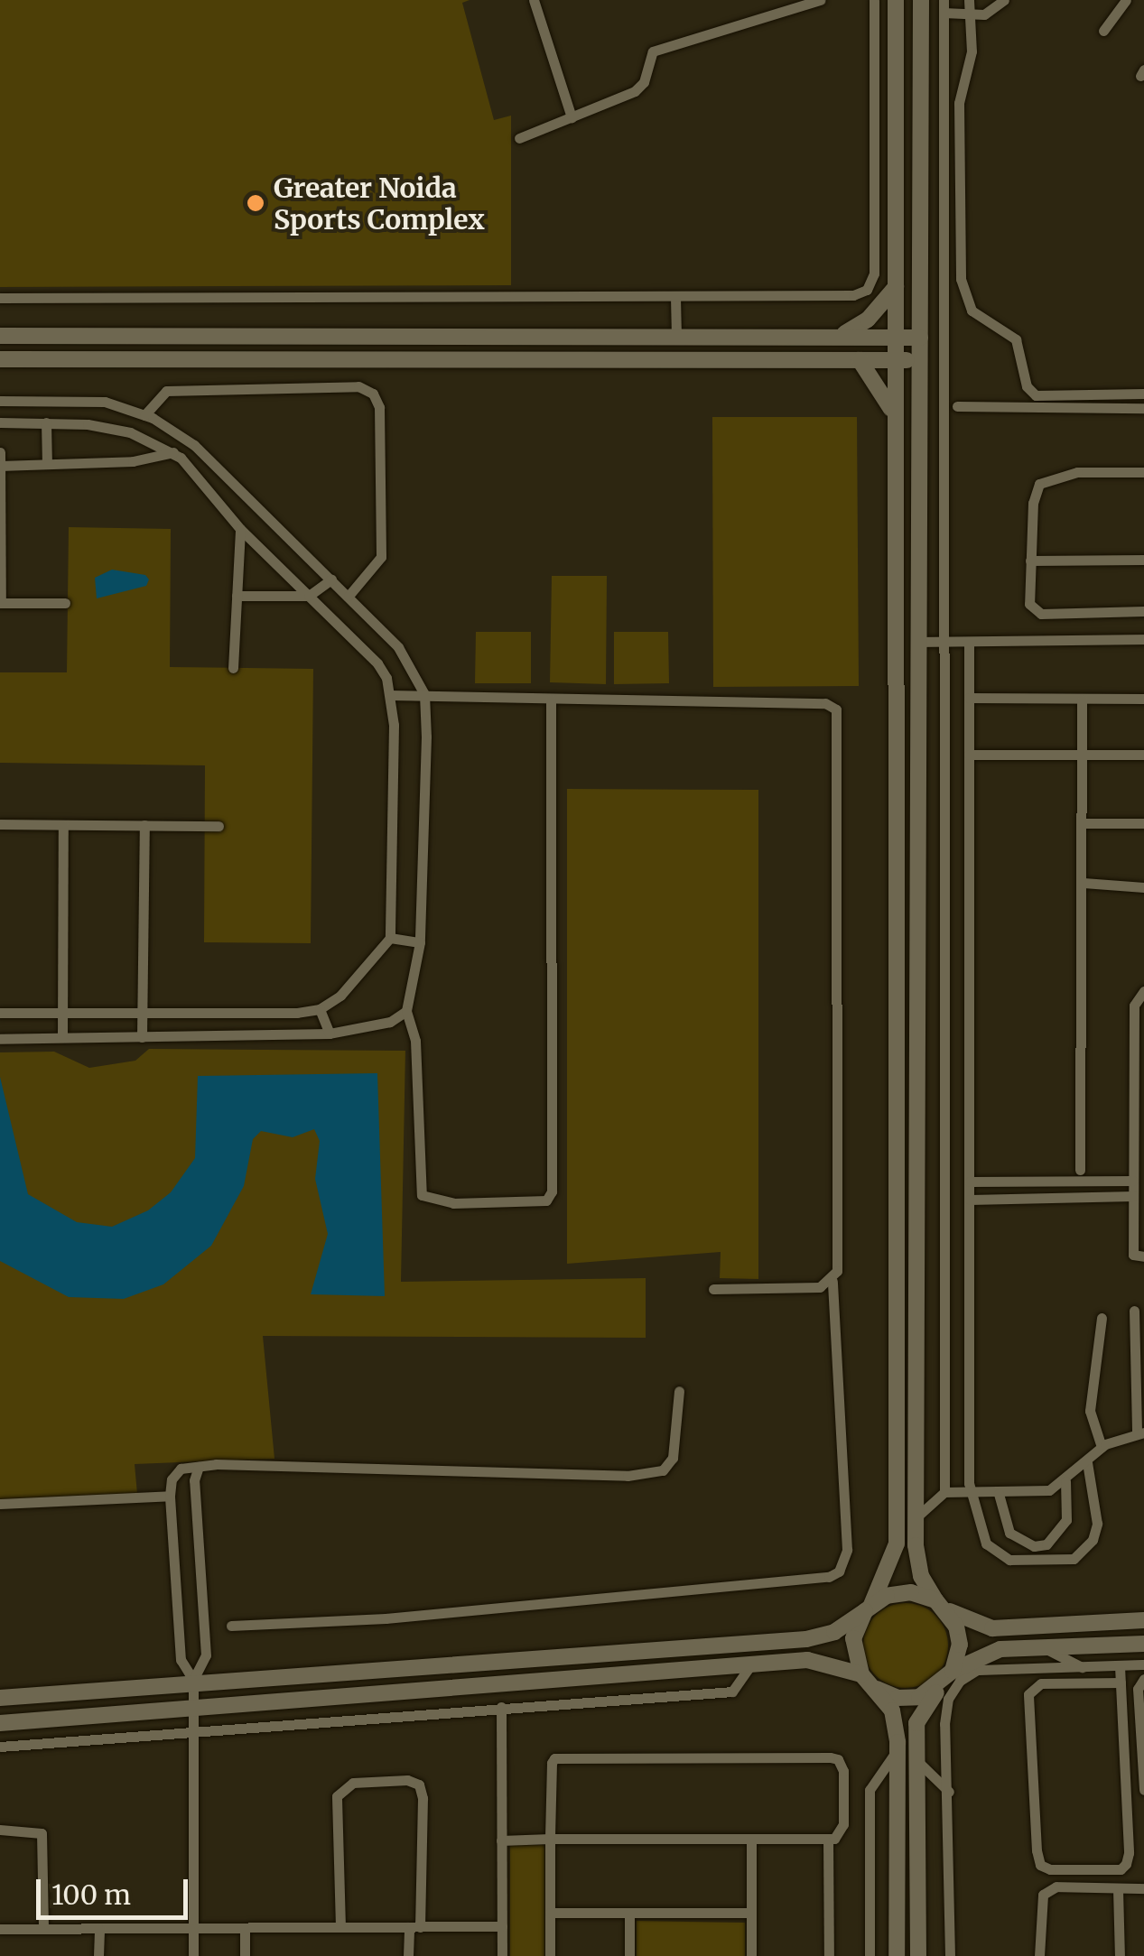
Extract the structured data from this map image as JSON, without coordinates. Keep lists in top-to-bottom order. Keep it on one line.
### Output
{"places":["Greater Noida Sports Complex"],"scale_bar":"100 m"}
